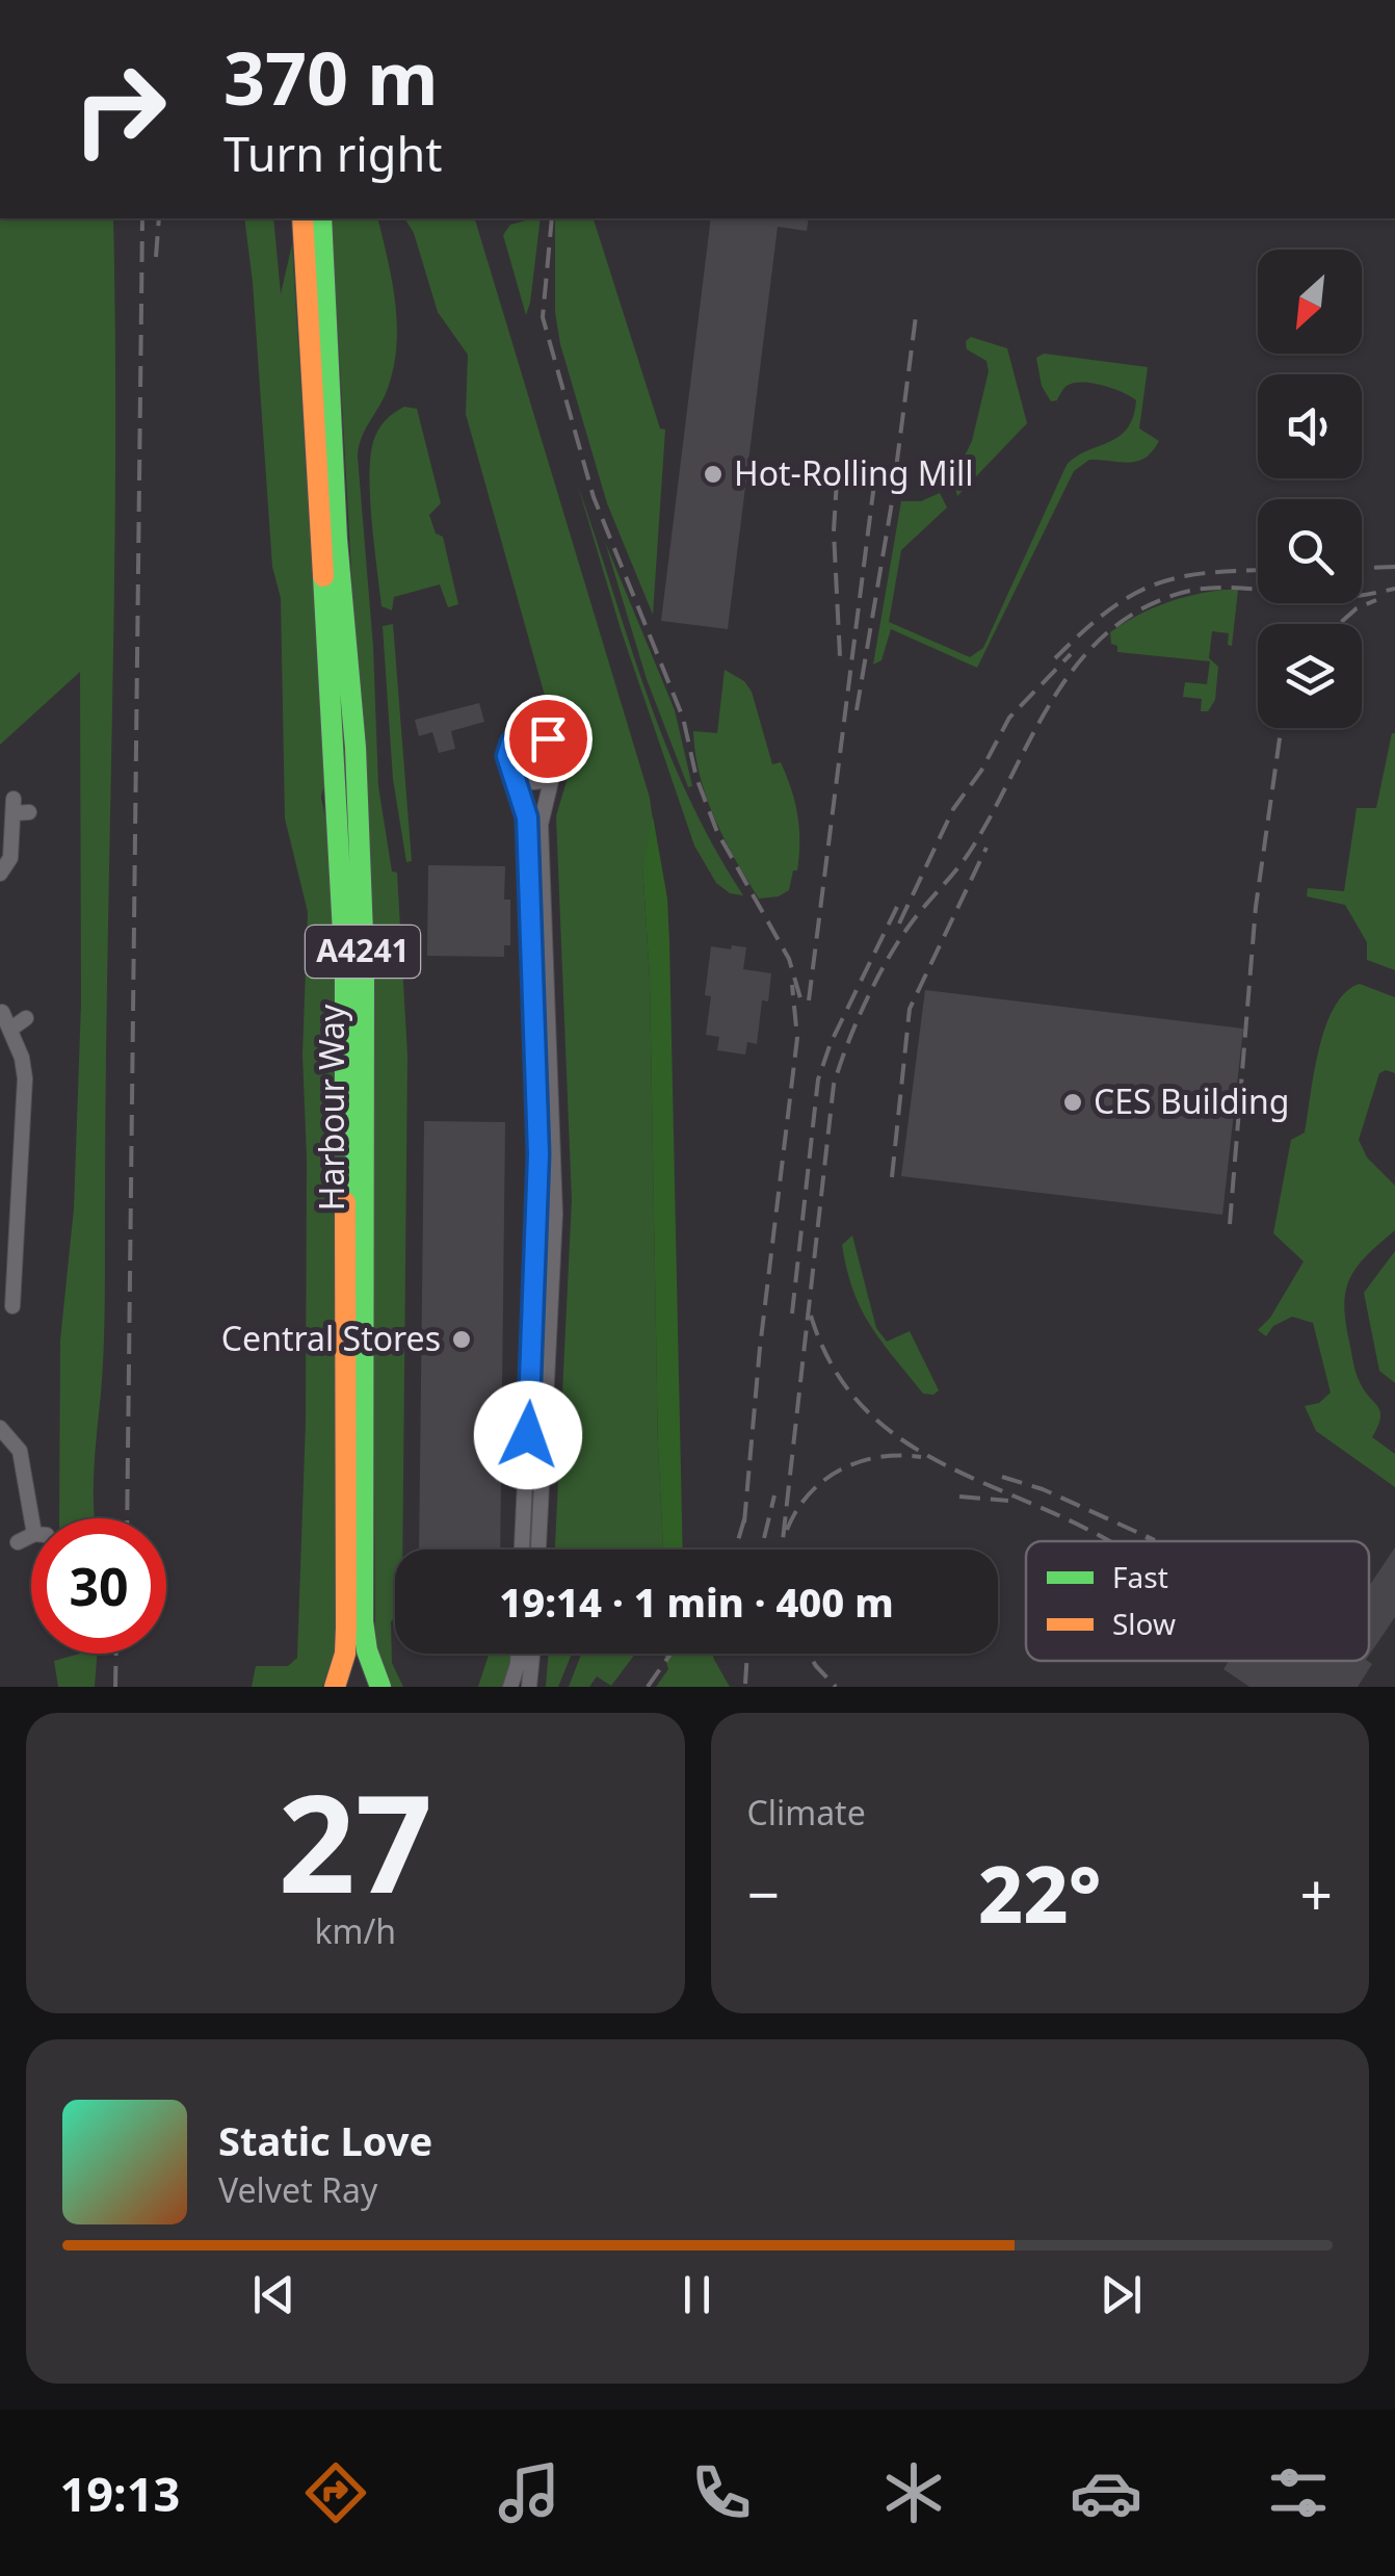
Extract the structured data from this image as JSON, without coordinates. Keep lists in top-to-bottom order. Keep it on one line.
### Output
{"streets":{"main road":["A4241","Harbour Way"]},"places":["Hot-Rolling Mill","CES Building","Central Stores"],"legend":["Fast","Slow"],"north":"bottom left","page":{"turn":["370 m","Turn right"],"limit":"30","trip":"19:14 · 1 min · 400 m","tile":[["27","km/h"],"Climate"],"heat":["−","22°","+"],"song":["Static Love","Velvet Ray"],"tabs":"19:13"}}
